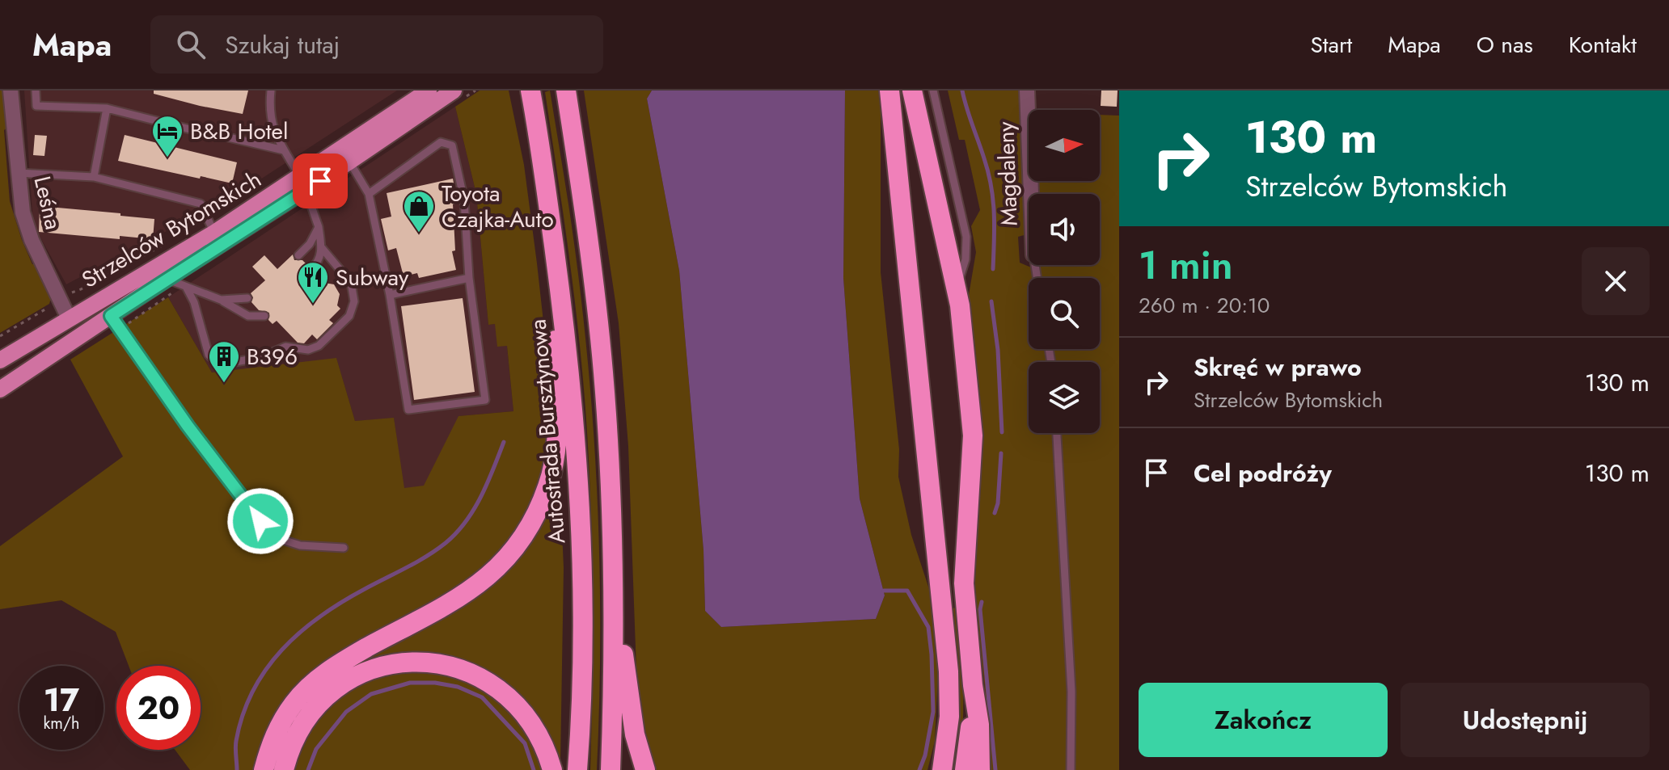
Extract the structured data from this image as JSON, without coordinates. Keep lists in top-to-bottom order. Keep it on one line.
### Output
{"streets":{"highway":["Autostrada Bursztynowa"],"main road":["Strzelców Bytomskich"],"street":["Magdaleny","Leśna"]},"crossings":[["Leśna","Strzelców Bytomskich"]],"places":{"hotel":["B&B Hotel"],"shop":["Toyota Czajka-Auto"],"restaurant":["Subway"],"building":["B396"]},"north":"right","page":{"header":"Mapa","search":"Szukaj tutaj","nav":["Start","Mapa","O nas","Kontakt"],"turn":["130 m","Strzelców Bytomskich"],"heading":["1 min","260 m · 20:10"],"list":[{"name":"Skręć w prawo","note":"Strzelców Bytomskich","value":"130 m"},{"name":"Cel podróży","value":"130 m"}],"speed":"17 km/h","limit":"20","buttons":["Zakończ","Udostępnij"]}}
